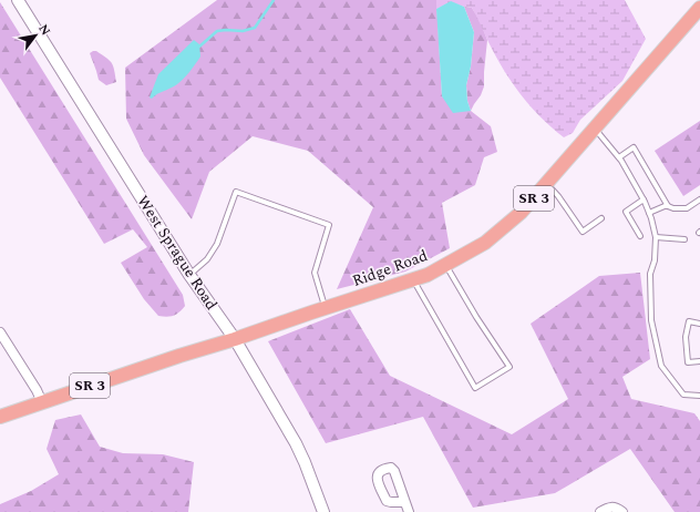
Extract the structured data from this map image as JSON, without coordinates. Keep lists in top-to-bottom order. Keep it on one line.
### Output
{"streets":{"main road":["SR 3","Ridge Road"],"street":["West Sprague Road"]},"crossings":[["West Sprague Road","Ridge Road"]],"north":"top right"}
